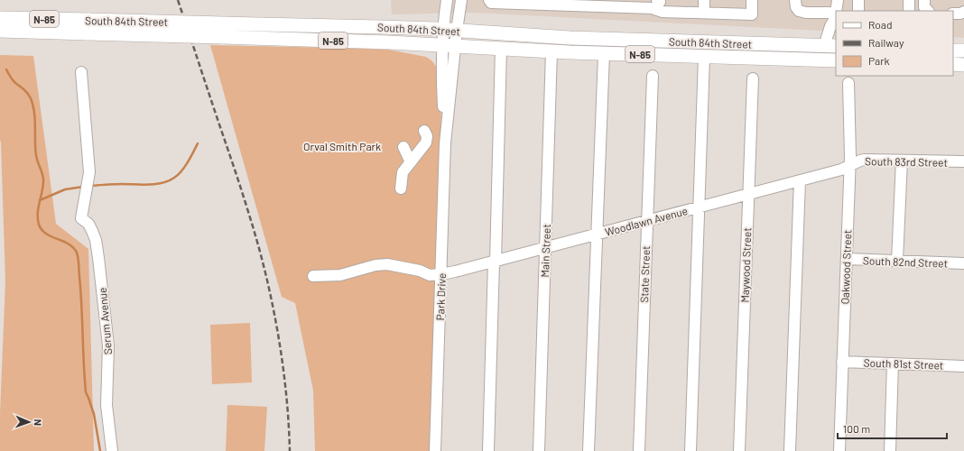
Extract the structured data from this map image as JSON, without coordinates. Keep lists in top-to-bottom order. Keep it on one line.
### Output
{"streets":{"main road":["N-85","South 84th Street"],"street":["South 83rd Street","Woodlawn Avenue","Main Street","South 82nd Street","Maywood Street","Oakwood Street","State Street","Park Drive","Serum Avenue","South 81st Street"]},"crossings":[["South 84th Street","Main Street"],["South 84th Street","Park Drive"],["South 83rd Street","Woodlawn Avenue"],["South 83rd Street","Oakwood Street"],["Woodlawn Avenue","Main Street"],["Woodlawn Avenue","Maywood Street"],["Woodlawn Avenue","Oakwood Street"],["Woodlawn Avenue","State Street"],["Woodlawn Avenue","Park Drive"],["South 82nd Street","Oakwood Street"],["Oakwood Street","South 81st Street"]],"parks":["Orval Smith Park"],"legend":["Road","Railway","Park"],"scale_bar":"100 m","north":"right"}
